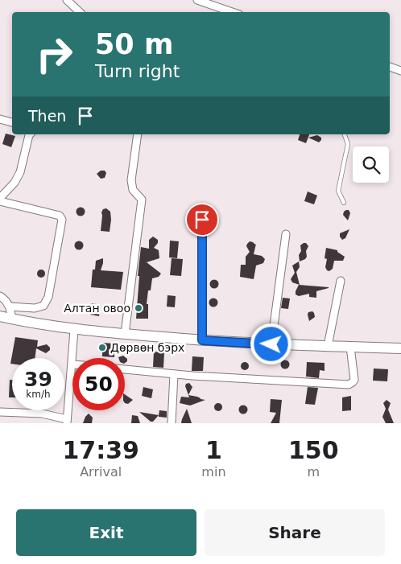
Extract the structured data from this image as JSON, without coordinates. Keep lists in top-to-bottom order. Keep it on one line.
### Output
{"places":["Алтан овоо","Дөрвөн бэрх"],"page":{"turn":["50 m","Turn right"],"then":"Then","speed":"39 km/h","limit":"50","eta":["17:39","Arrival","1","min","150","m"],"buttons":["Exit","Share"]}}
